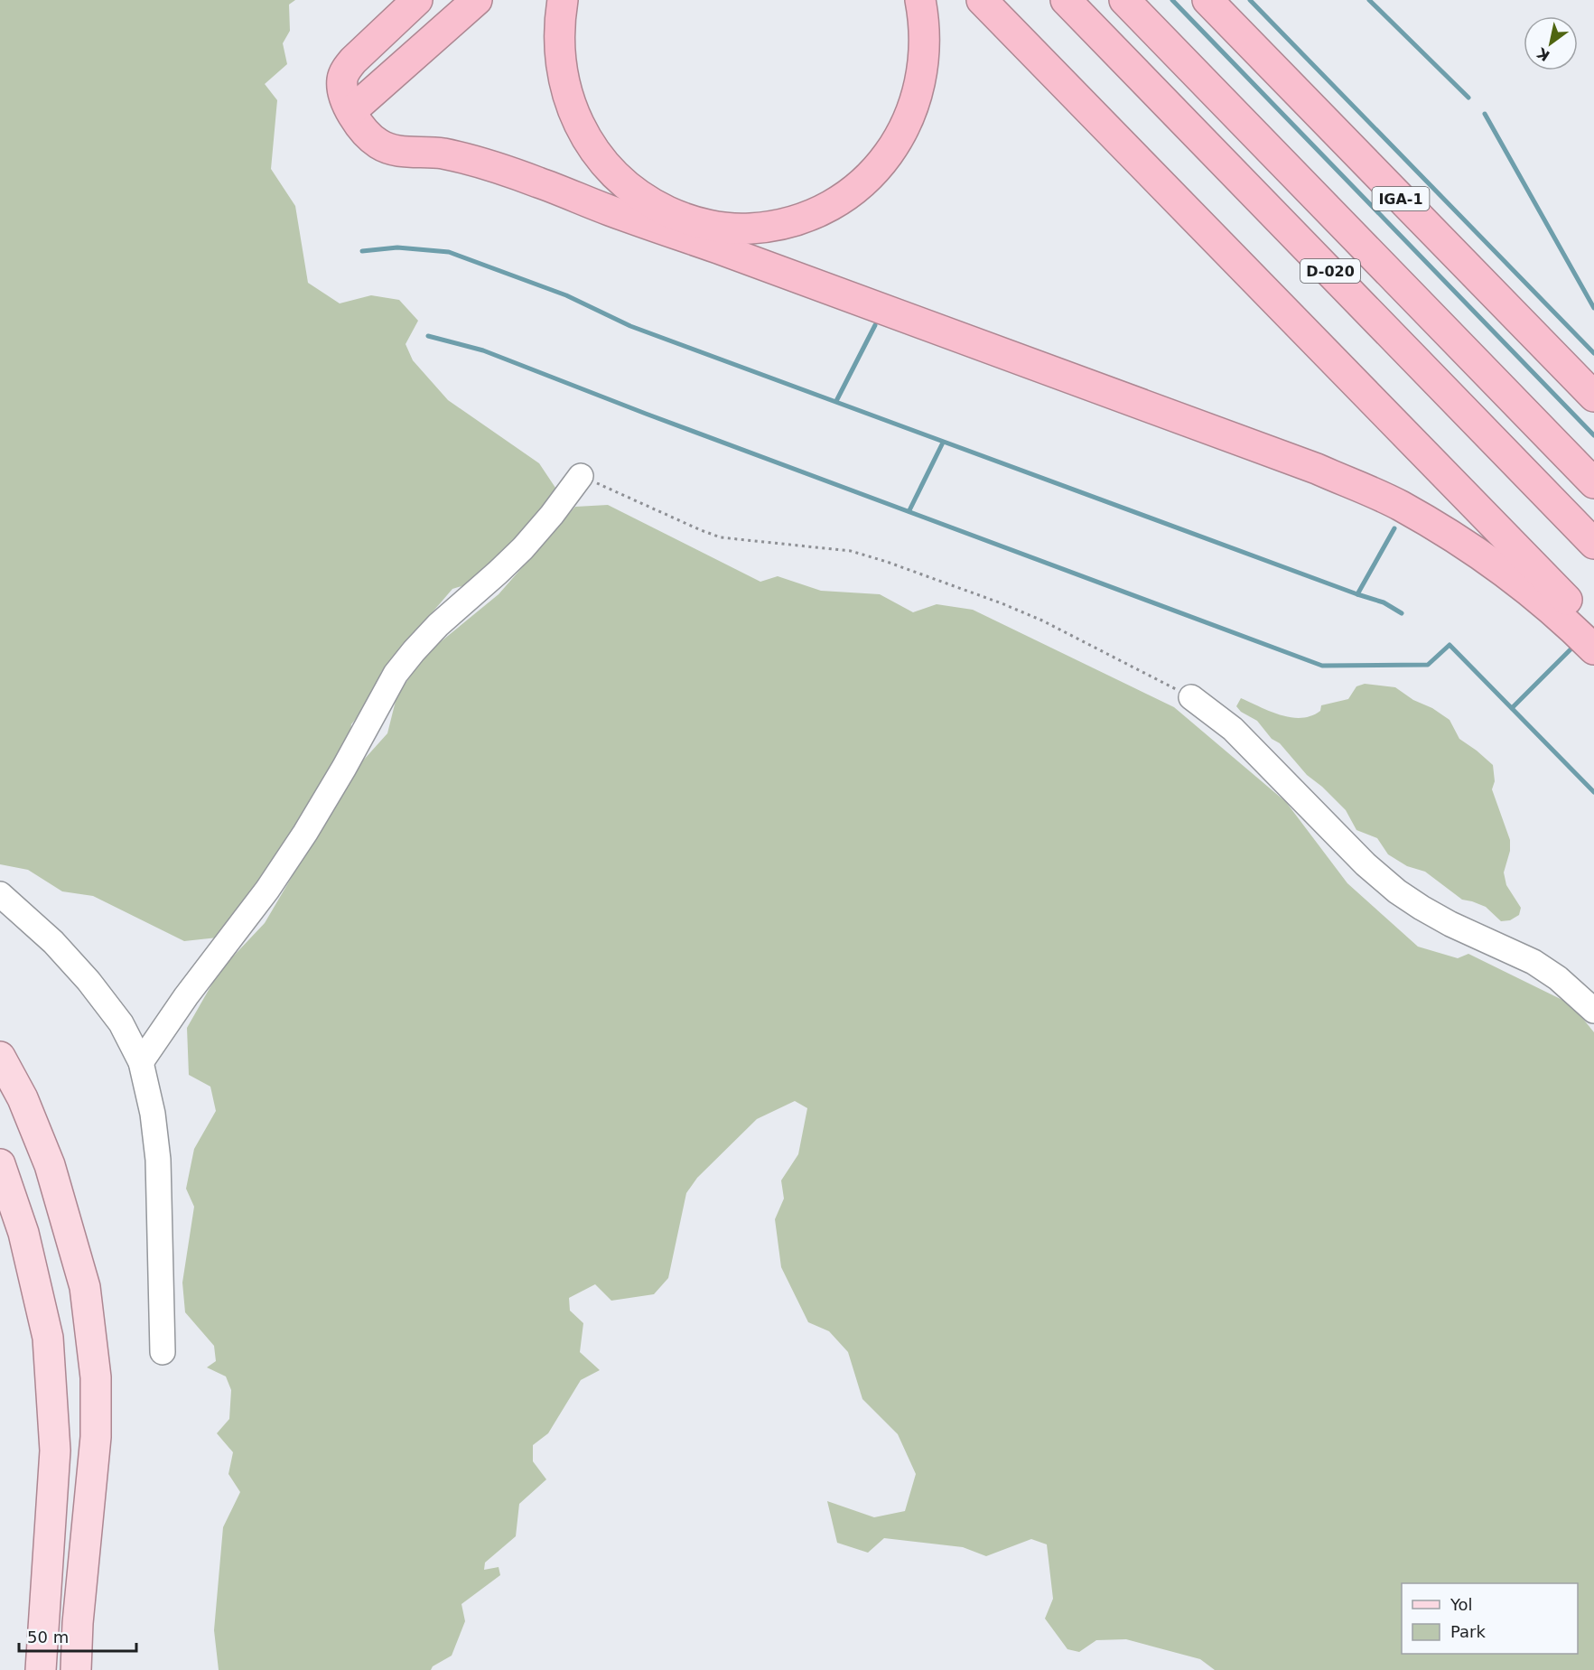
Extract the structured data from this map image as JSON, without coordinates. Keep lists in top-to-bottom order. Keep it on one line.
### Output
{"streets":{"highway":["IGA-1","D-020"]},"legend":["Yol","Park"],"scale_bar":"50 m","north":"bottom left"}
